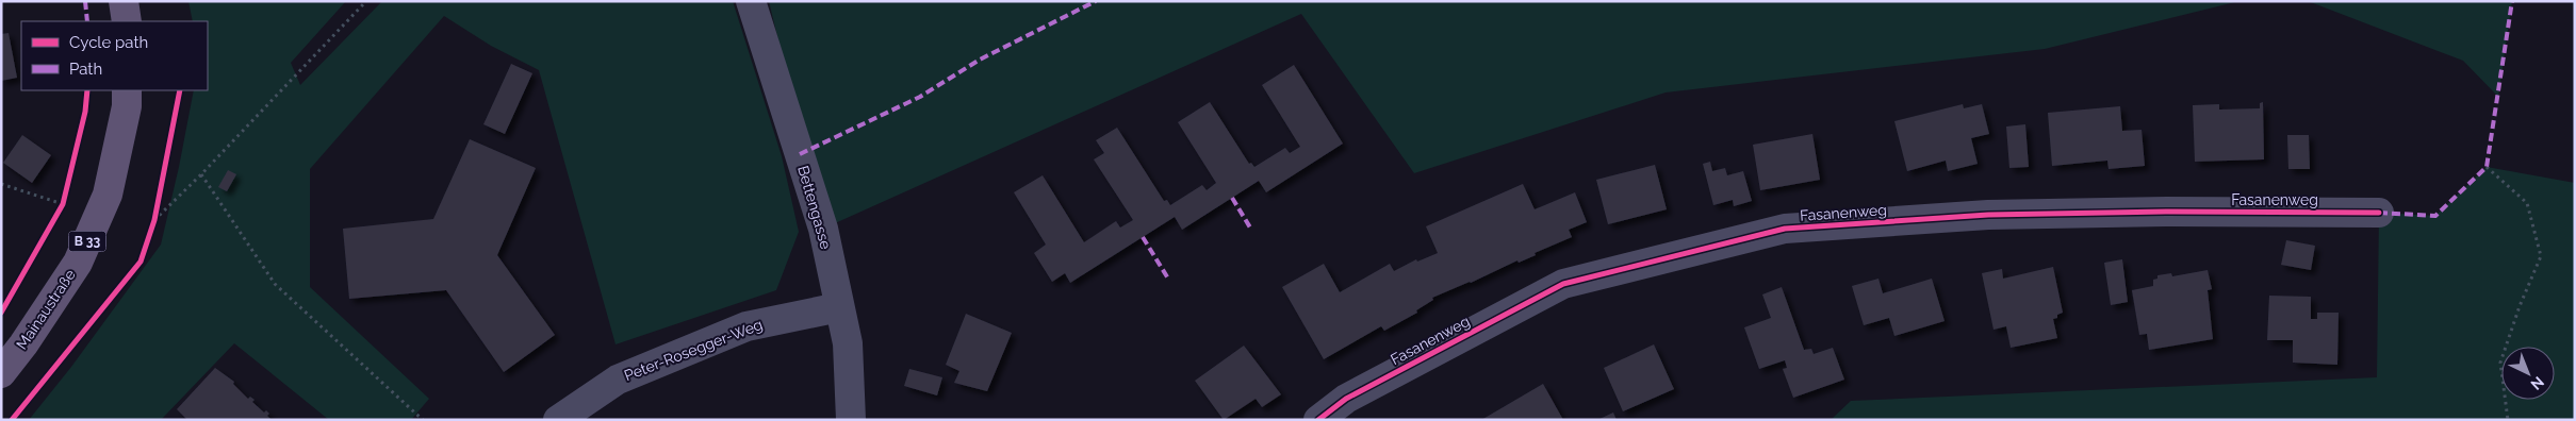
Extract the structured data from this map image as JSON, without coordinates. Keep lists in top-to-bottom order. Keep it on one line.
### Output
{"streets":{"main road":["B 33","Mainaustraße"],"street":["Fasanenweg","Bettengasse","Peter-Rosegger-Weg"]},"crossings":[["Bettengasse","Peter-Rosegger-Weg"]],"legend":["Cycle path","Path"],"north":"bottom right"}
